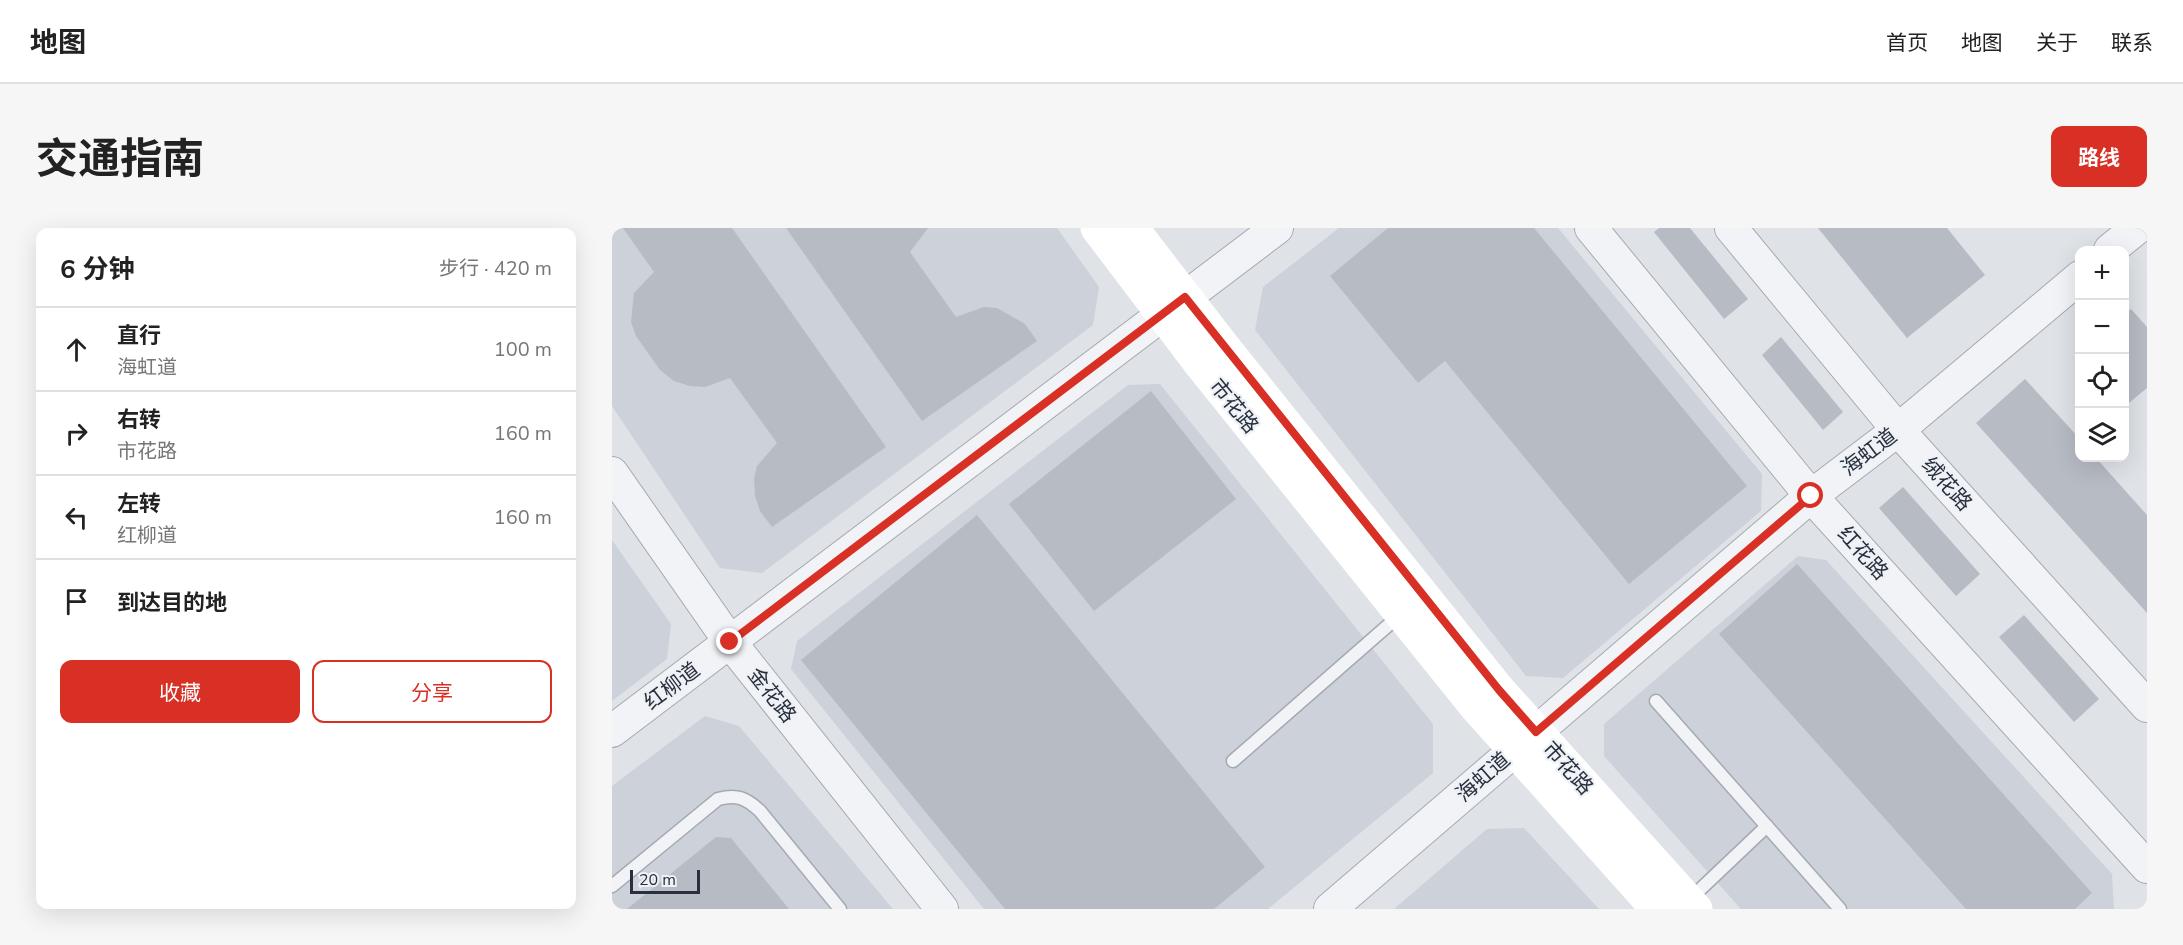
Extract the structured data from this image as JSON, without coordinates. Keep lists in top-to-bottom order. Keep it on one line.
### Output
{"streets":{"main road":["市花路"],"street":["海虹道","绒花路","红花路","红柳道","金花路"]},"crossings":[["市花路","海虹道"],["市花路","红柳道"],["海虹道","绒花路"],["海虹道","红花路"],["红柳道","金花路"]],"scale_bar":"20 m","page":{"header":"地图","nav":["首页","地图","关于","联系"],"title":"交通指南","buttons":["路线",["收藏","分享"]],"heading":["6 分钟","步行 · 420 m"],"map_buttons":["+","−"],"list":[["直行","海虹道","100 m"],["右转","市花路","160 m"],["左转","红柳道","160 m"],"到达目的地"],"scale":"20 m"}}
